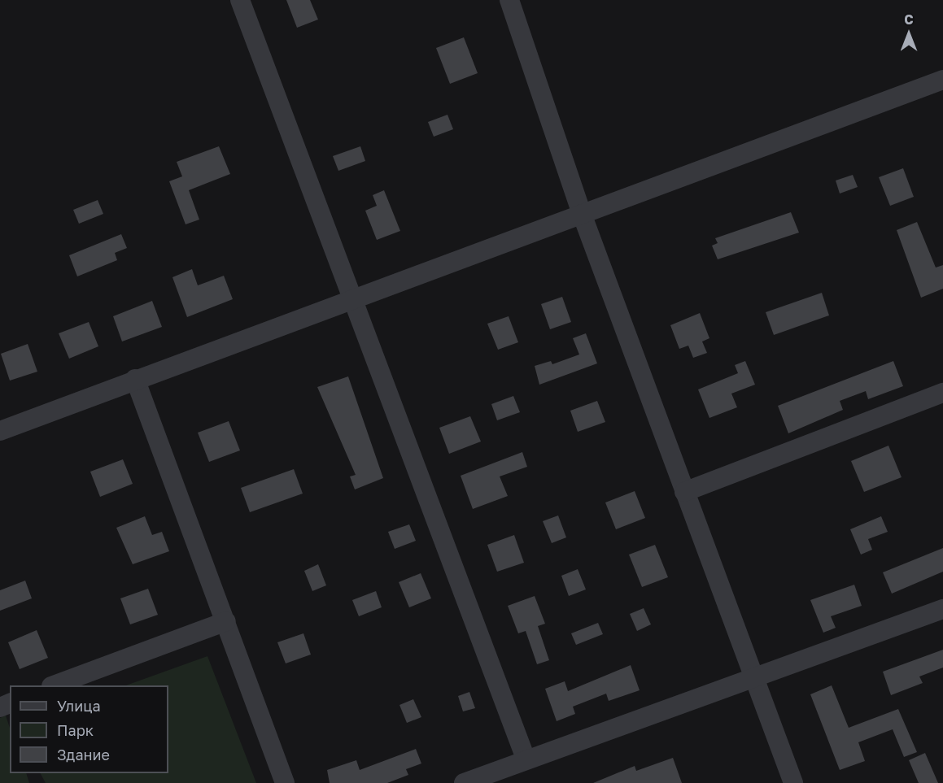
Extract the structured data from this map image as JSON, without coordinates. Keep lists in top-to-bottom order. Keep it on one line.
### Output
{"legend":["Улица","Парк","Здание"],"north":"top"}
